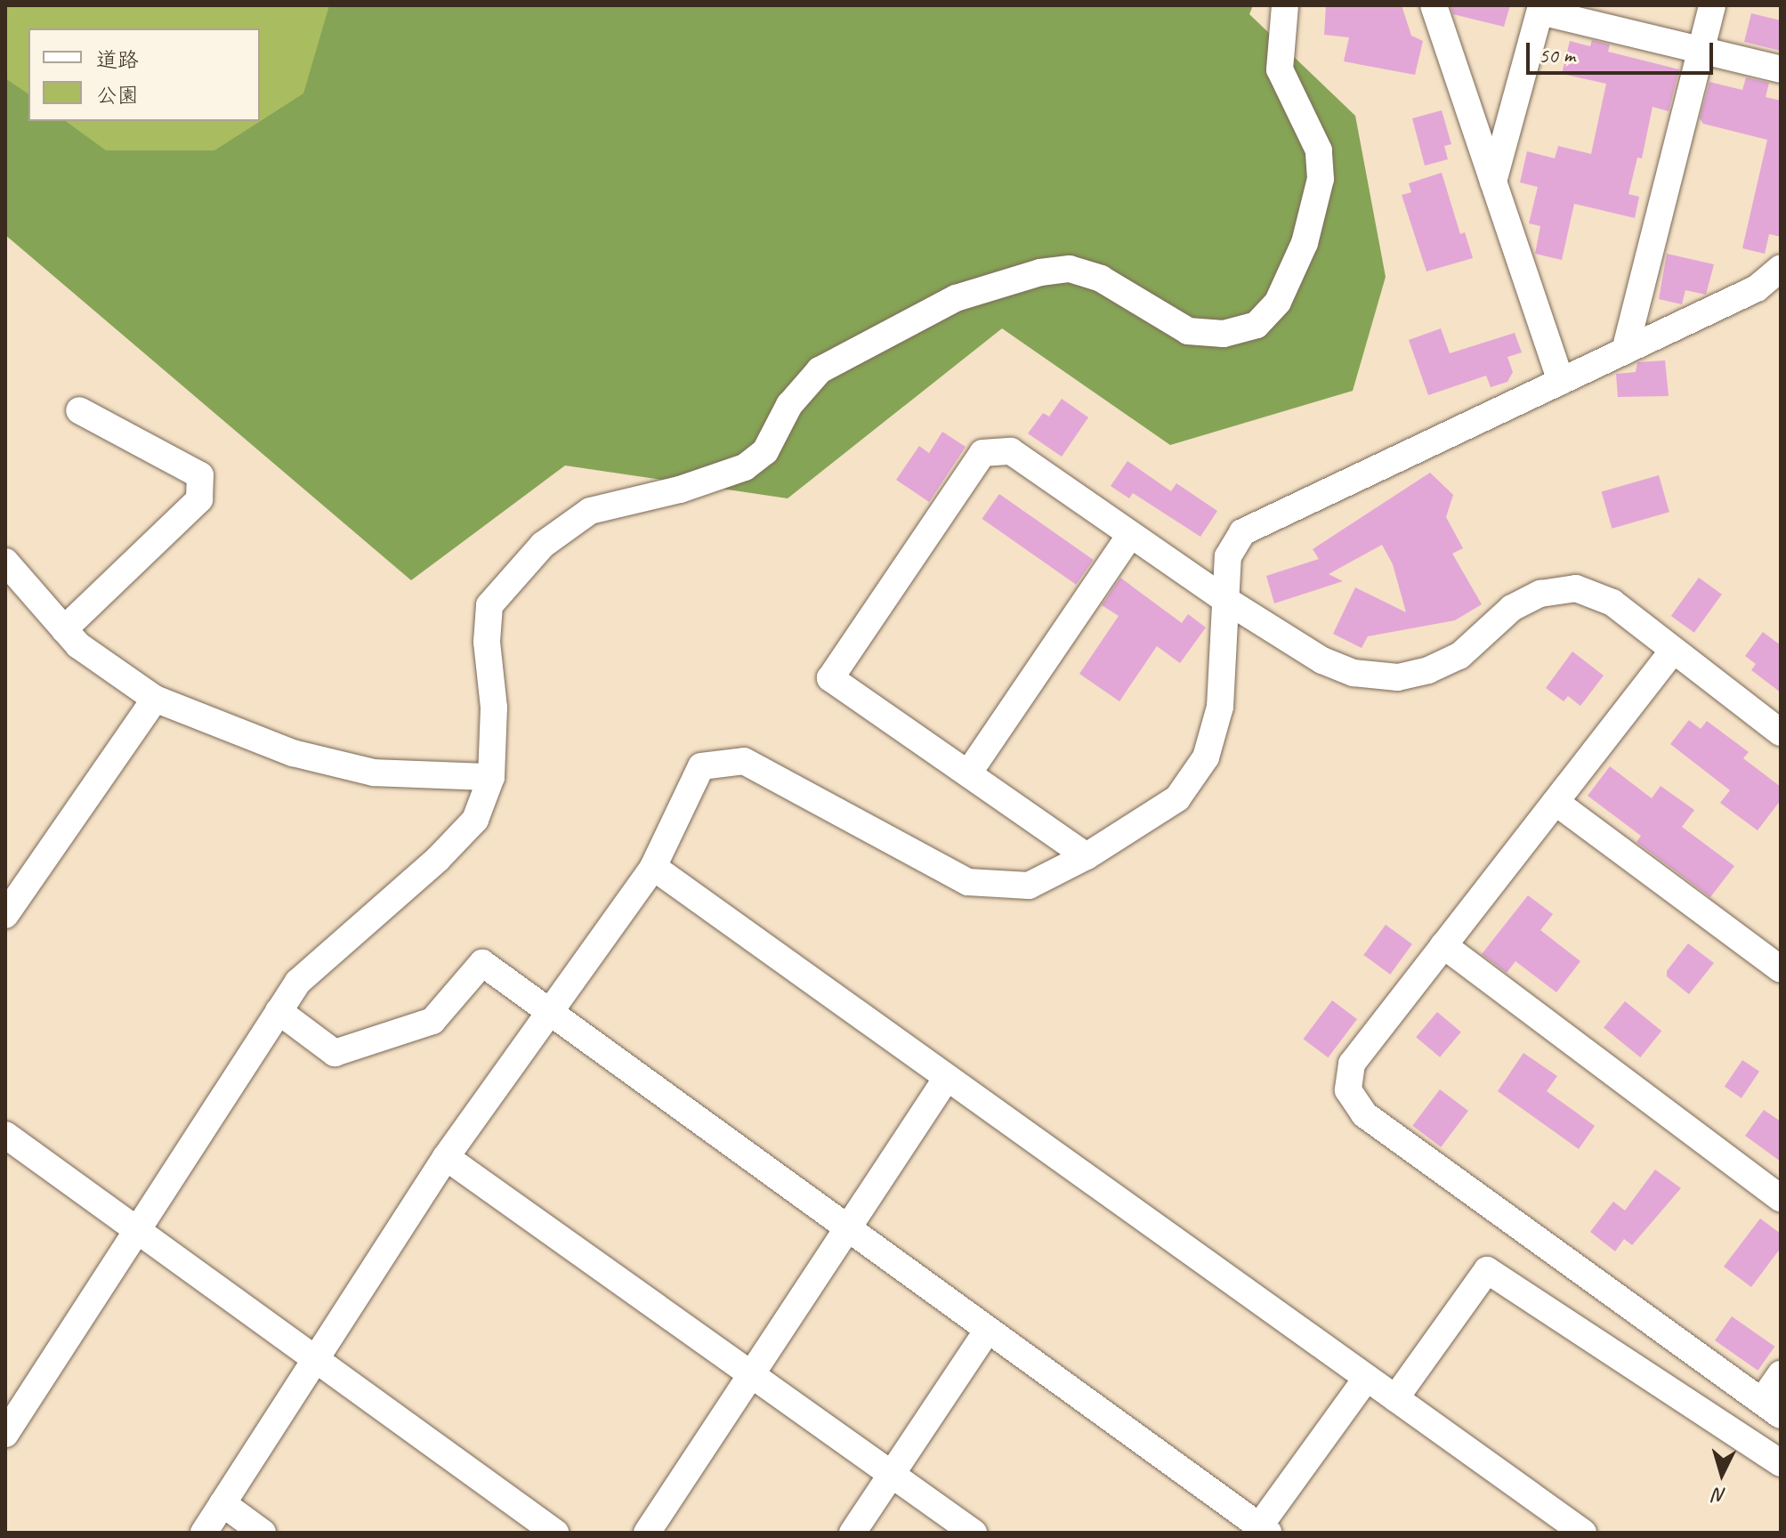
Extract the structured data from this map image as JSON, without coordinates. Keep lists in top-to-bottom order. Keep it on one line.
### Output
{"legend":["道路","公園"],"scale_bar":"50 m","north":"bottom"}
